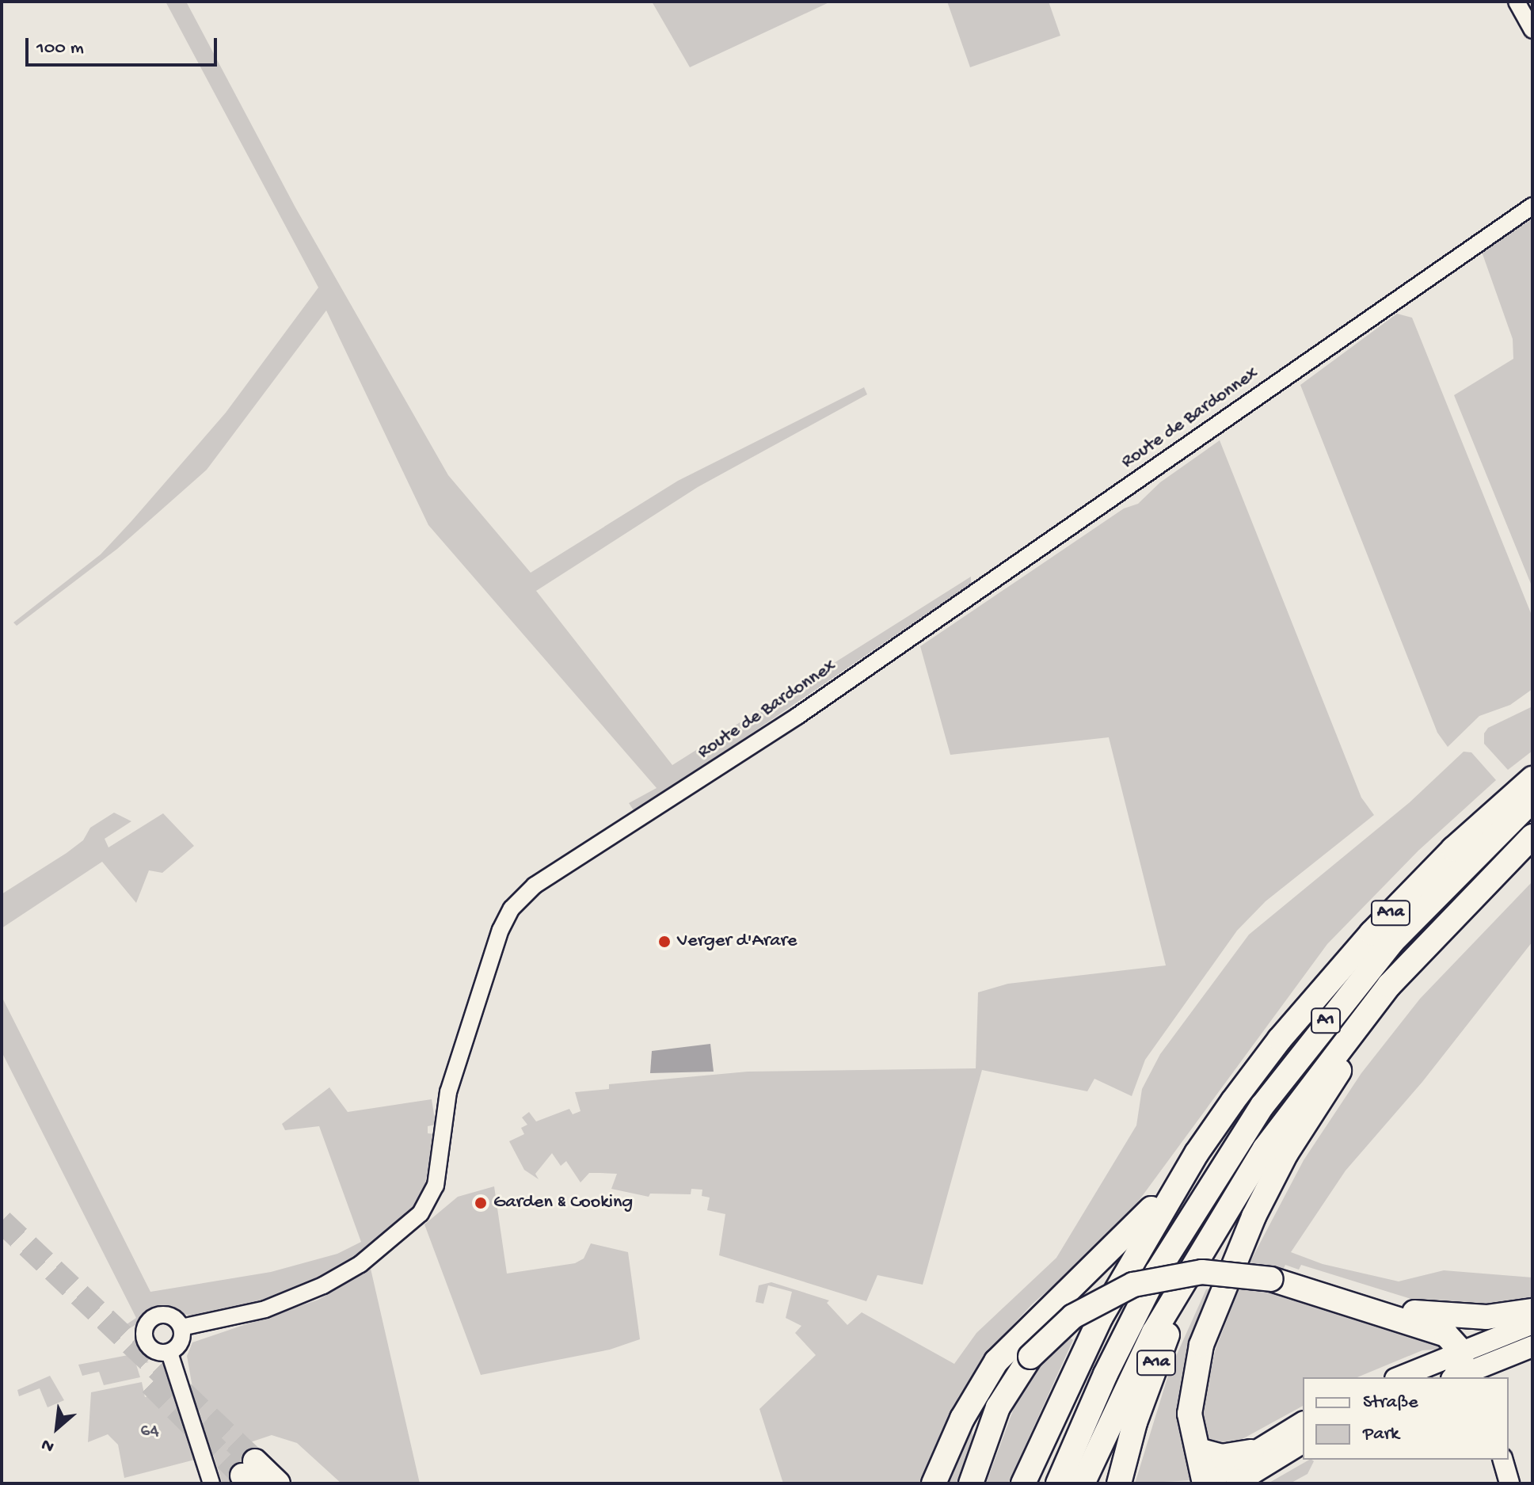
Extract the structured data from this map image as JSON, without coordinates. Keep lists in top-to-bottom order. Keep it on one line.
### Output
{"streets":{"highway":["A1a","A1"],"street":["Route de Bardonnex"]},"crossings":[["A1a","A1"]],"parks":["64"],"places":["Verger d'Arare","Garden & Cooking"],"legend":["Straße","Park"],"scale_bar":"100 m","north":"bottom left"}
